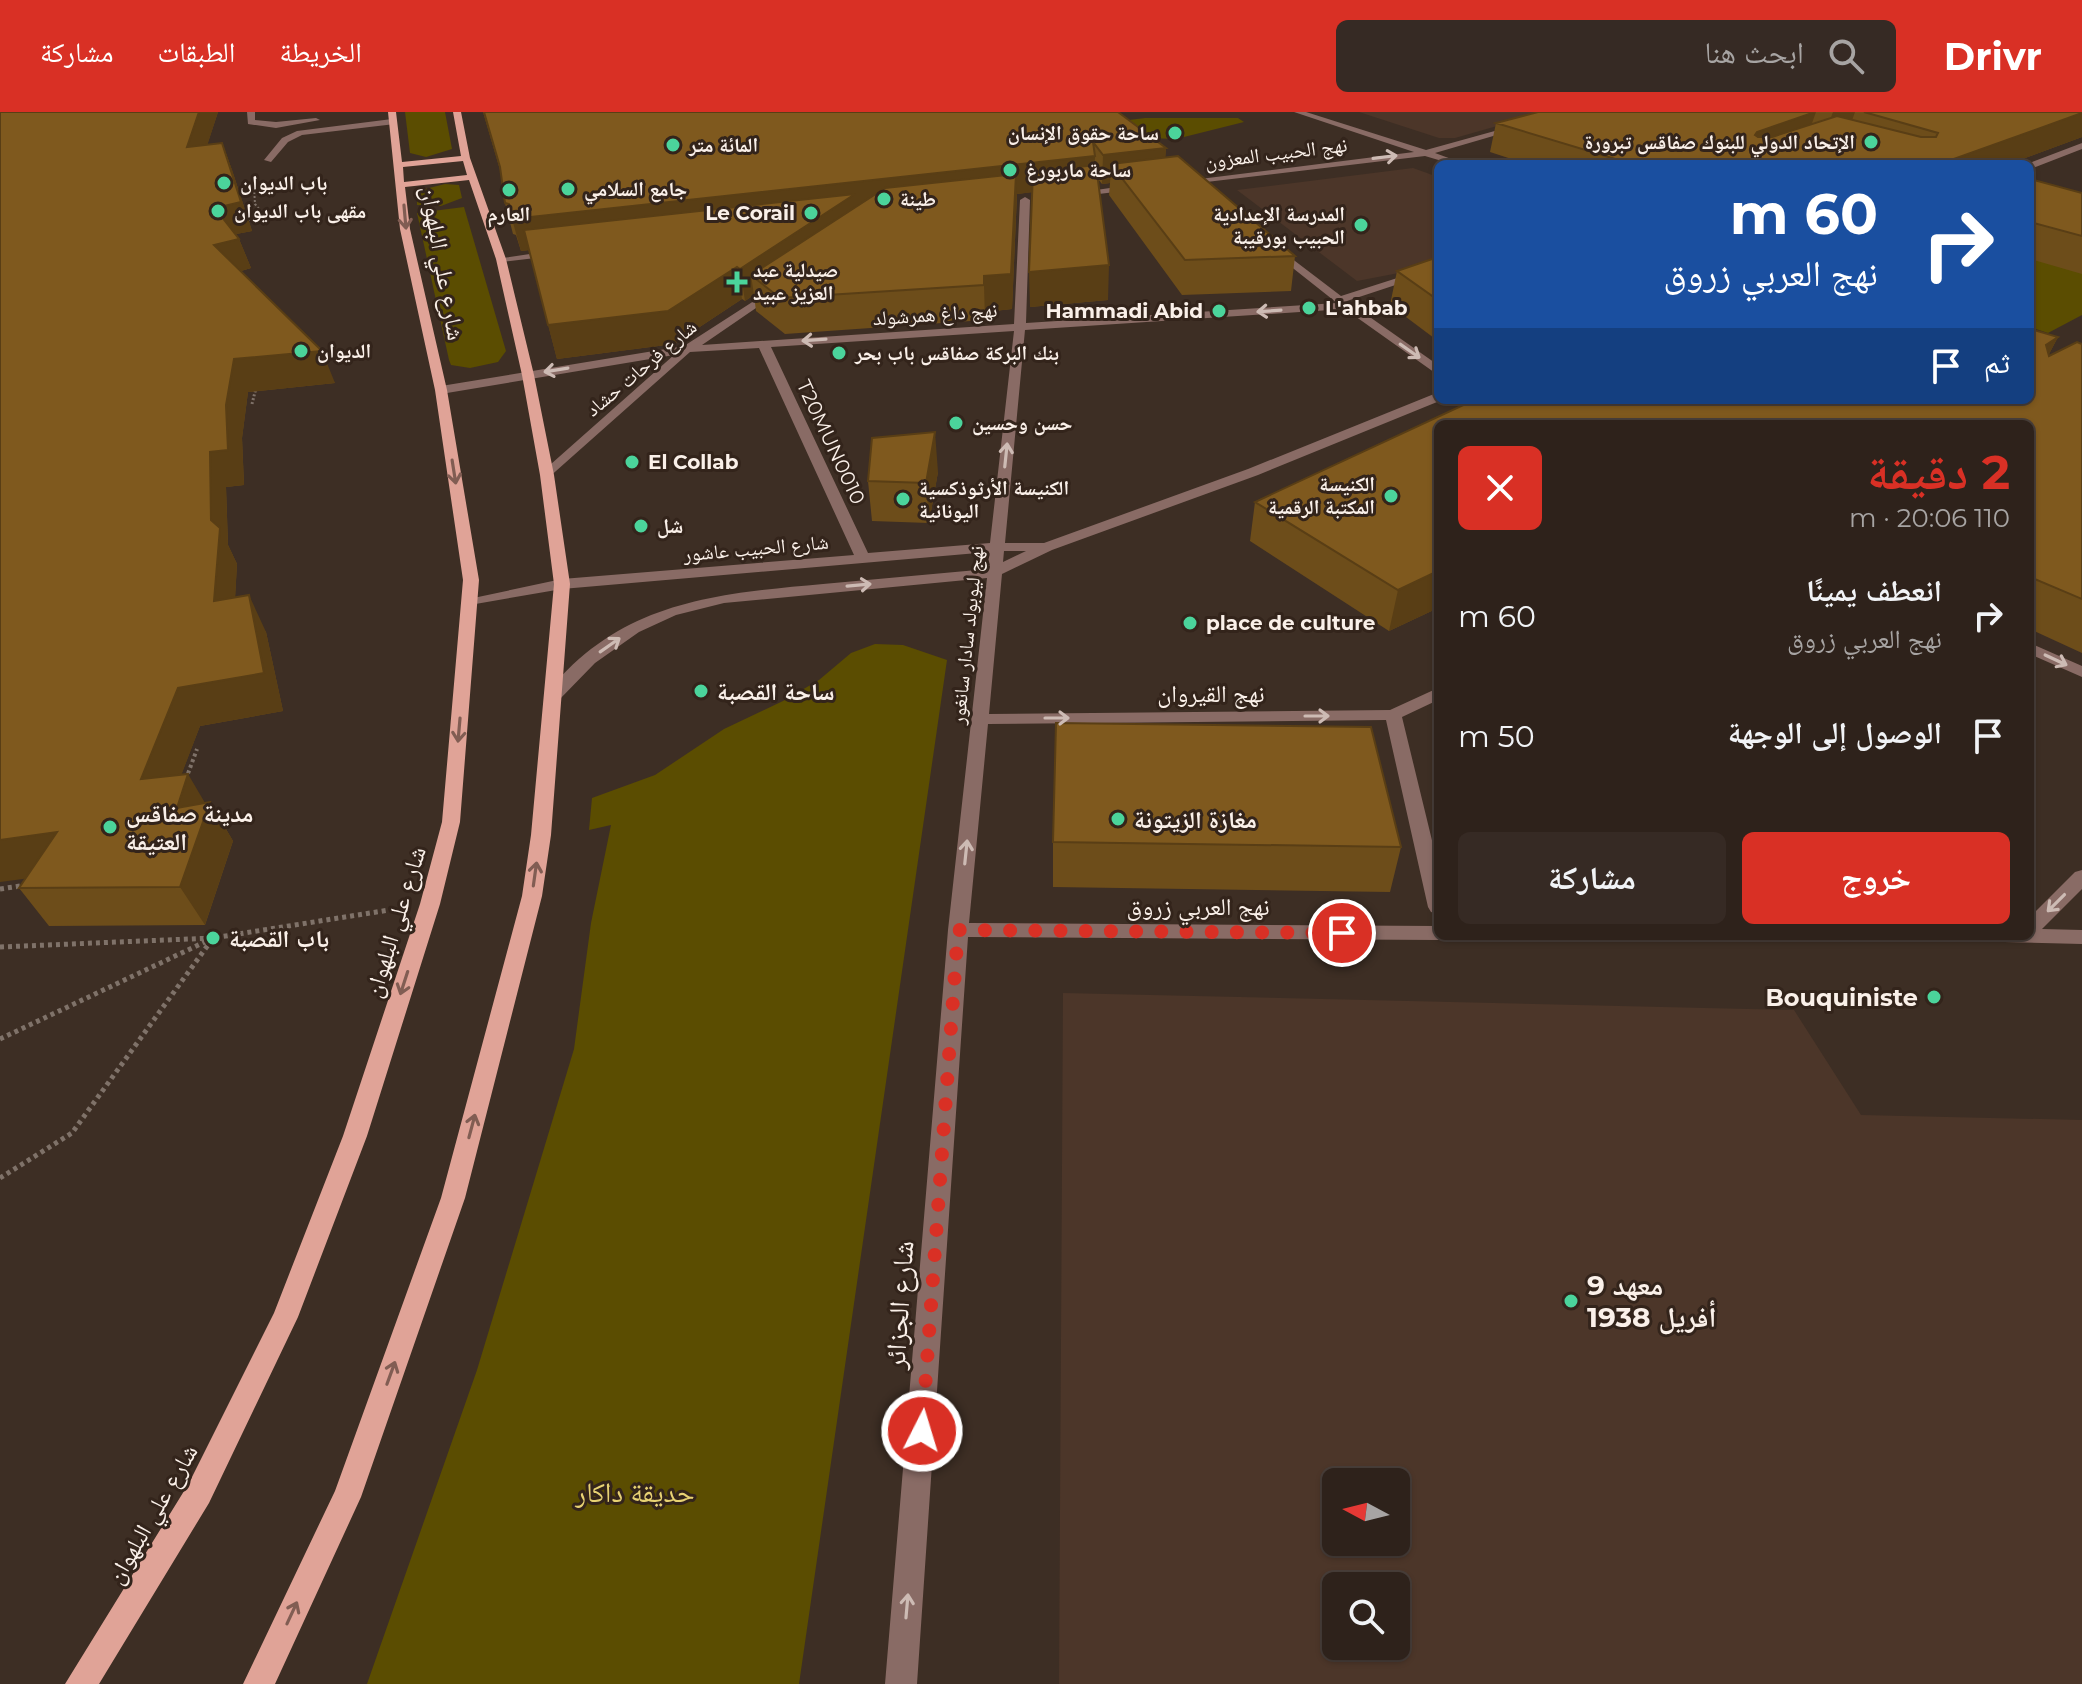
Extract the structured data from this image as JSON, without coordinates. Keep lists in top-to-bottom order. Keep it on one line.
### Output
{"streets":{"main road":["شارع علي البلهوان"],"street":["نهج الحبيب المعزون","نهج داغ همرشولد","شارع فرحات حشاد","T20MUN0010","شارع الحبيب عاشور","نهج ليوبولد سادار سانغور","نهج القيروان","نهج العربي زروق","شارع الجزائر"]},"crossings":[["شارع علي البلهوان","نهج داغ همرشولد"],["شارع علي البلهوان","شارع فرحات حشاد"],["شارع علي البلهوان","شارع الحبيب عاشور"],["نهج داغ همرشولد","شارع فرحات حشاد"],["نهج داغ همرشولد","T20MUN0010"],["نهج داغ همرشولد","نهج ليوبولد سادار سانغور"],["T20MUN0010","شارع الحبيب عاشور"],["شارع الحبيب عاشور","نهج ليوبولد سادار سانغور"],["نهج ليوبولد سادار سانغور","نهج القيروان"],["نهج ليوبولد سادار سانغور","نهج العربي زروق"],["نهج ليوبولد سادار سانغور","شارع الجزائر"],["نهج العربي زروق","شارع الجزائر"]],"one_way":["نهج داغ همرشولد","نهج ليوبولد سادار سانغور","نهج القيروان","شارع الجزائر"],"parks":["حديقة داكار"],"places":{"other":["ساحة حقوق الإنسان","الإتحاد الدولي للبنوك صفاقس تبرورة","المائة متر","ساحة ماربورغ","باب الديوان","جامع السلامي","العارم","طينة","مقهى باب الديوان","Le Corail","المدرسة الإعدادية الحبيب بورقيبة","L'ahbab","Hammadi Abid","الديوان","بنك البركة صفاقس باب بحر","حسن وحسين","El Collab","الكنيسة المكتبة الرقمية","الكنيسة الأرثوذكسية اليونانية","شل","place de culture","ساحة القصبة","مغازة الزيتونة","مدينة صفاقس العتيقة","باب القصبة","Bouquiniste","معهد 9 أفريل 1938"],"health":["صيدلية عبد العزيز عبيد"]},"north":"left","page":{"header":"Drivr","search":"ابحث هنا","nav":["الخريطة","الطبقات","مشاركة"],"turn":["60 m","نهج العربي زروق"],"then":"ثم","heading":["2 دقيقة","110 m · 20:06"],"list":[{"name":"انعطف يمينًا","note":"نهج العربي زروق","value":"60 m"},{"name":"الوصول إلى الوجهة","value":"50 m"}],"buttons":["خروج","مشاركة"]}}
